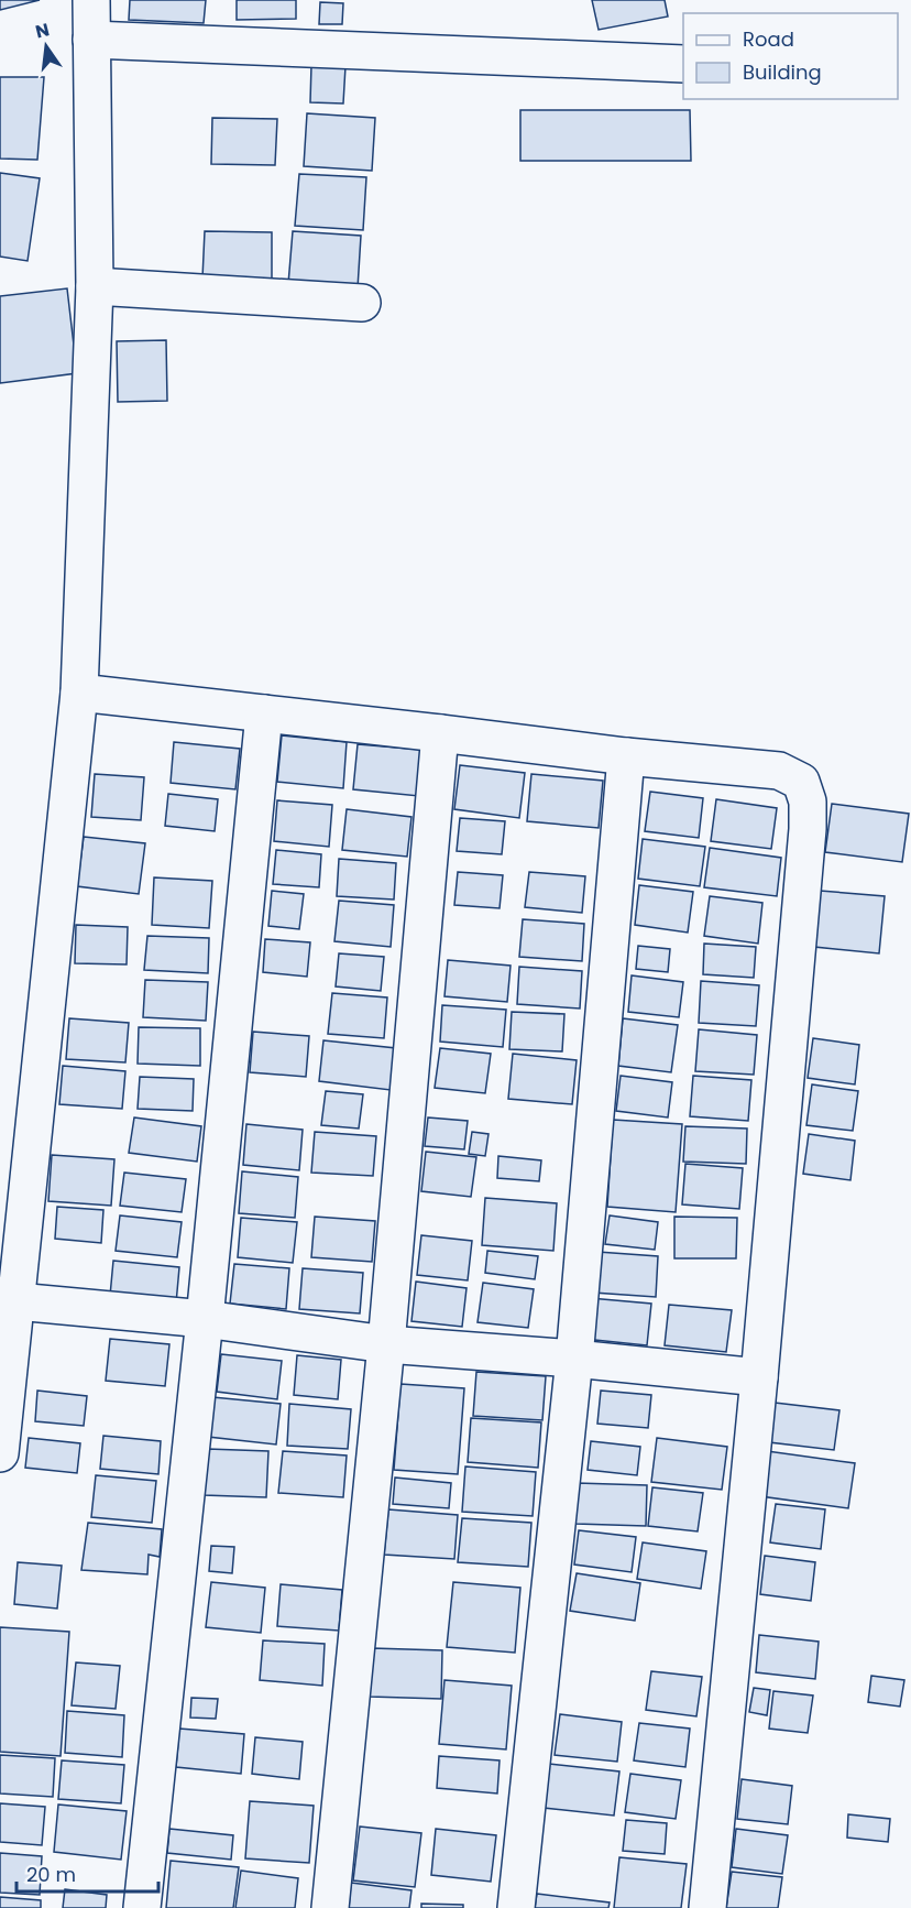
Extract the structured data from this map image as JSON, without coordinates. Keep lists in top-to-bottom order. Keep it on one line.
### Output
{"legend":["Road","Building"],"scale_bar":"20 m","north":"top"}
